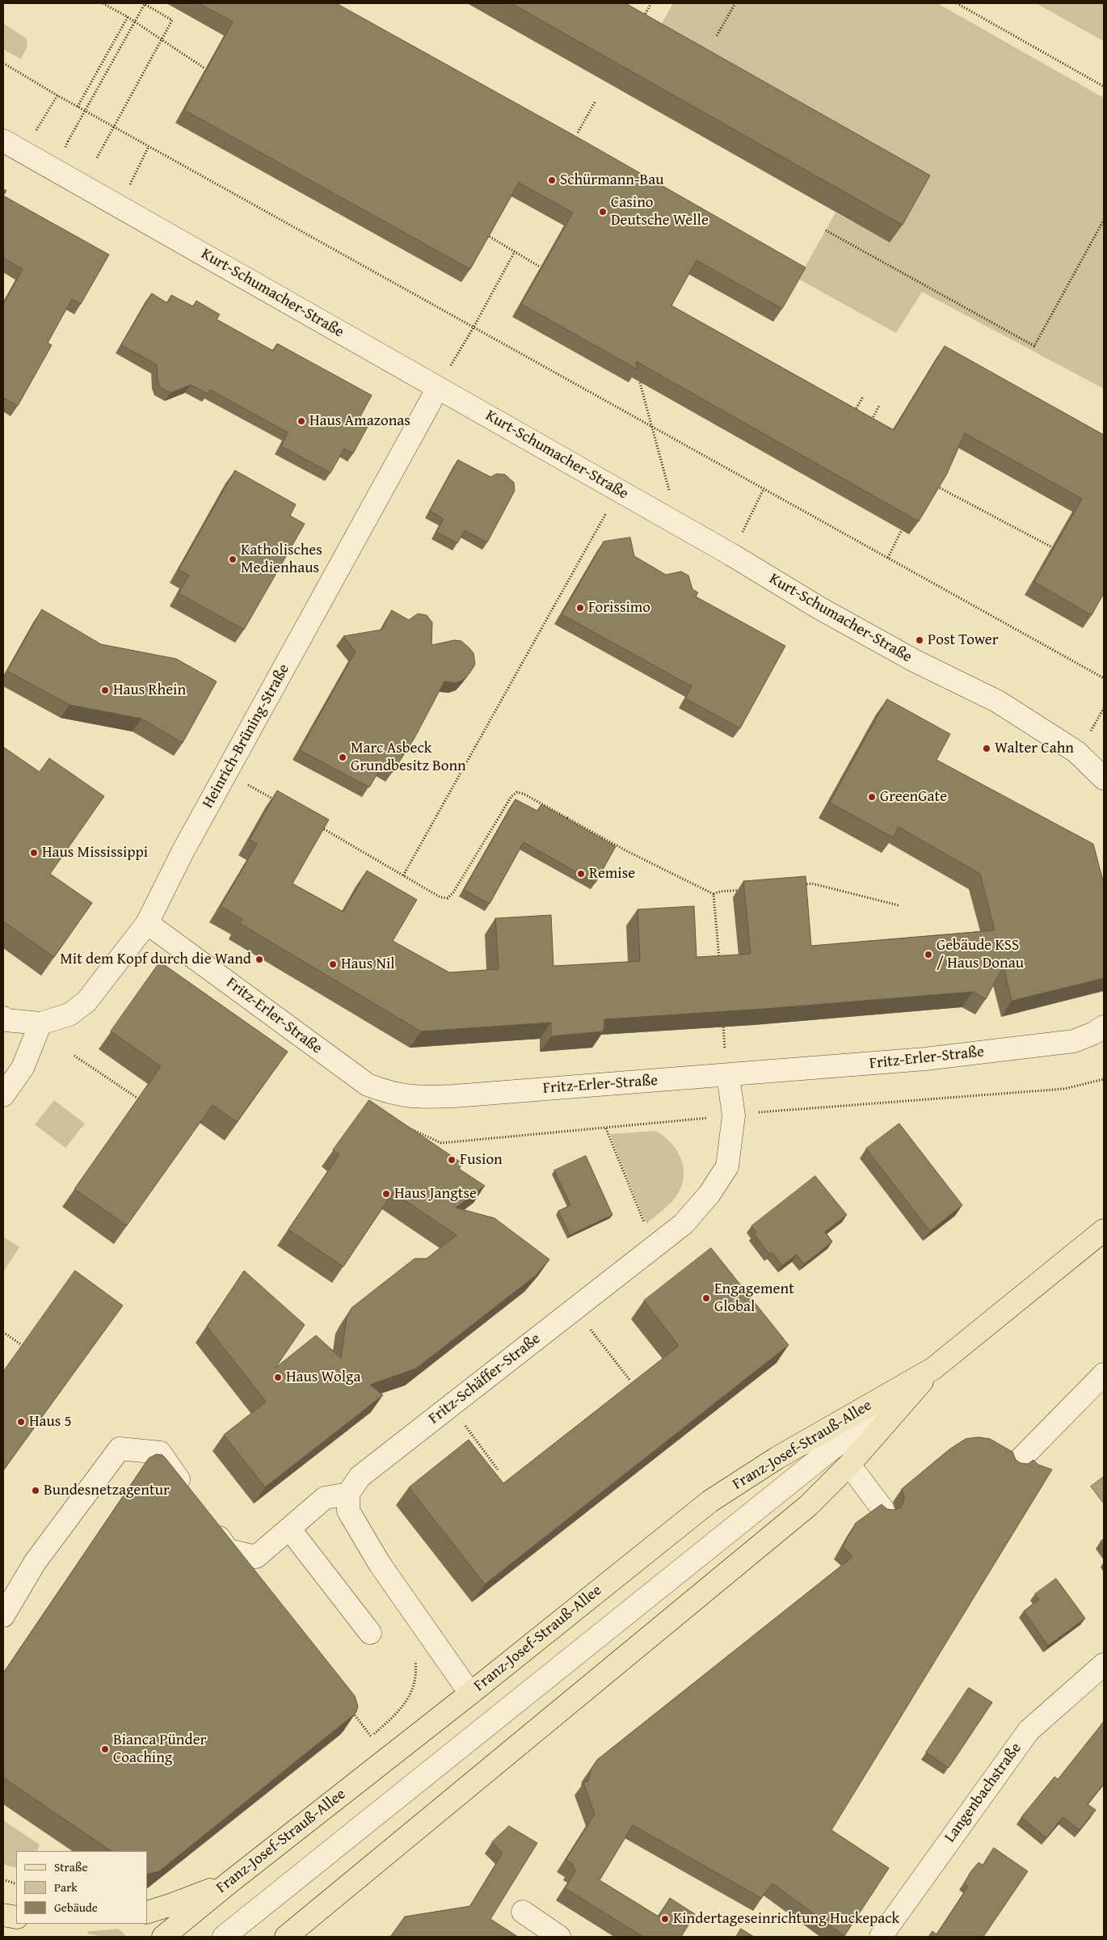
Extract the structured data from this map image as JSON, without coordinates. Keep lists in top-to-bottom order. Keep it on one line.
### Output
{"streets":{"main road":["Franz-Josef-Strauß-Allee"],"street":["Kurt-Schumacher-Straße","Heinrich-Brüning-Straße","Fritz-Erler-Straße","Fritz-Schäffer-Straße","Langenbachstraße"]},"crossings":[["Kurt-Schumacher-Straße","Heinrich-Brüning-Straße"],["Heinrich-Brüning-Straße","Fritz-Erler-Straße"],["Fritz-Erler-Straße","Fritz-Schäffer-Straße"]],"places":["Schürmann-Bau","Casino Deutsche Welle","Haus Amazonas","Katholisches Medienhaus","Forissimo","Post Tower","Haus Rhein","Walter Cahn","Marc Asbeck Grundbesitz Bonn","GreenGate","Haus Mississippi","Remise","Gebäude KSS / Haus Donau","Mit dem Kopf durch die Wand","Haus Nil","Fusion","Haus Jangtse","Engagement Global","Haus Wolga","Haus 5","Bundesnetzagentur","Bianca Pünder Coaching","Kindertageseinrichtung Huckepack"],"legend":["Straße","Park","Gebäude"]}
